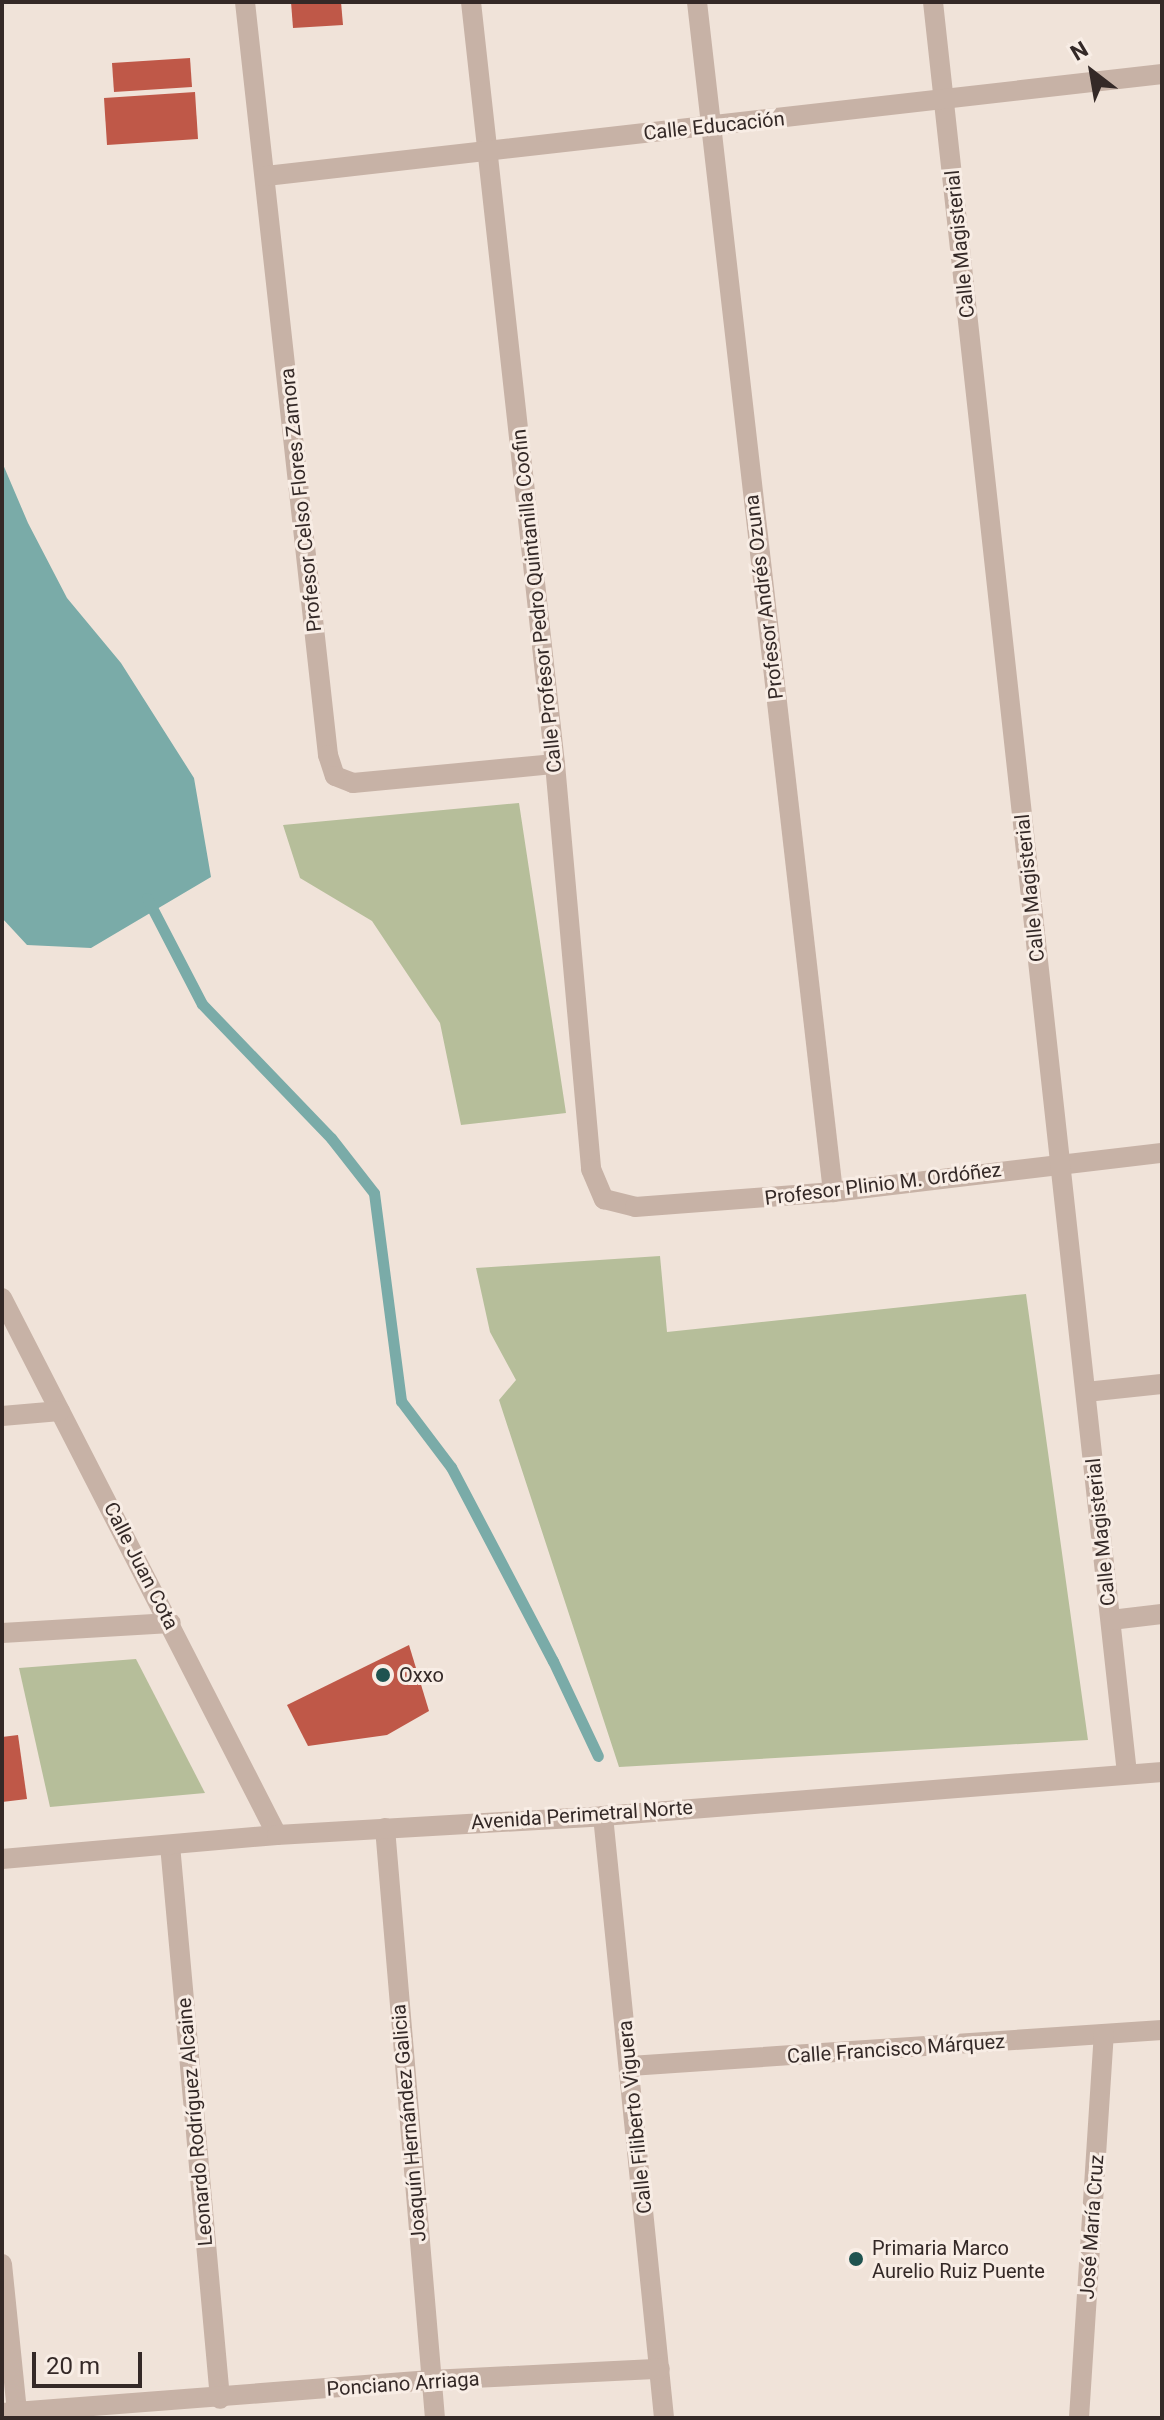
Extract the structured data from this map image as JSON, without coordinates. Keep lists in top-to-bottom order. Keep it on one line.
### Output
{"streets":{"street":["Calle Educación","Calle Magisterial","Profesor Celso Flores Zamora","Profesor Andrés Ozuna","Calle Profesor Pedro Quintanilla Coofin","Profesor Plinio M. Ordóñez","Calle Juan Cota","Avenida Perimetral Norte","Calle Francisco Márquez","Calle Filiberto Viguera","Leonardo Rodríguez Alcaine","Joaquín Hernández Galicia","José María Cruz","Ponciano Arriaga"]},"crossings":[["Calle Educación","Calle Magisterial"],["Calle Educación","Profesor Celso Flores Zamora"],["Calle Educación","Profesor Andrés Ozuna"],["Calle Educación","Calle Profesor Pedro Quintanilla Coofin"],["Calle Magisterial","Profesor Plinio M. Ordóñez"],["Calle Magisterial","Avenida Perimetral Norte"],["Profesor Celso Flores Zamora","Calle Profesor Pedro Quintanilla Coofin"],["Profesor Andrés Ozuna","Profesor Plinio M. Ordóñez"],["Calle Profesor Pedro Quintanilla Coofin","Profesor Plinio M. Ordóñez"],["Calle Juan Cota","Avenida Perimetral Norte"],["Avenida Perimetral Norte","Calle Filiberto Viguera"],["Avenida Perimetral Norte","Leonardo Rodríguez Alcaine"],["Avenida Perimetral Norte","Joaquín Hernández Galicia"],["Calle Francisco Márquez","Calle Filiberto Viguera"],["Calle Francisco Márquez","José María Cruz"],["Calle Filiberto Viguera","Ponciano Arriaga"],["Leonardo Rodríguez Alcaine","Ponciano Arriaga"],["Joaquín Hernández Galicia","Ponciano Arriaga"]],"places":["Oxxo","Primaria Marco Aurelio Ruiz Puente"],"scale_bar":"20 m","north":"top left"}
